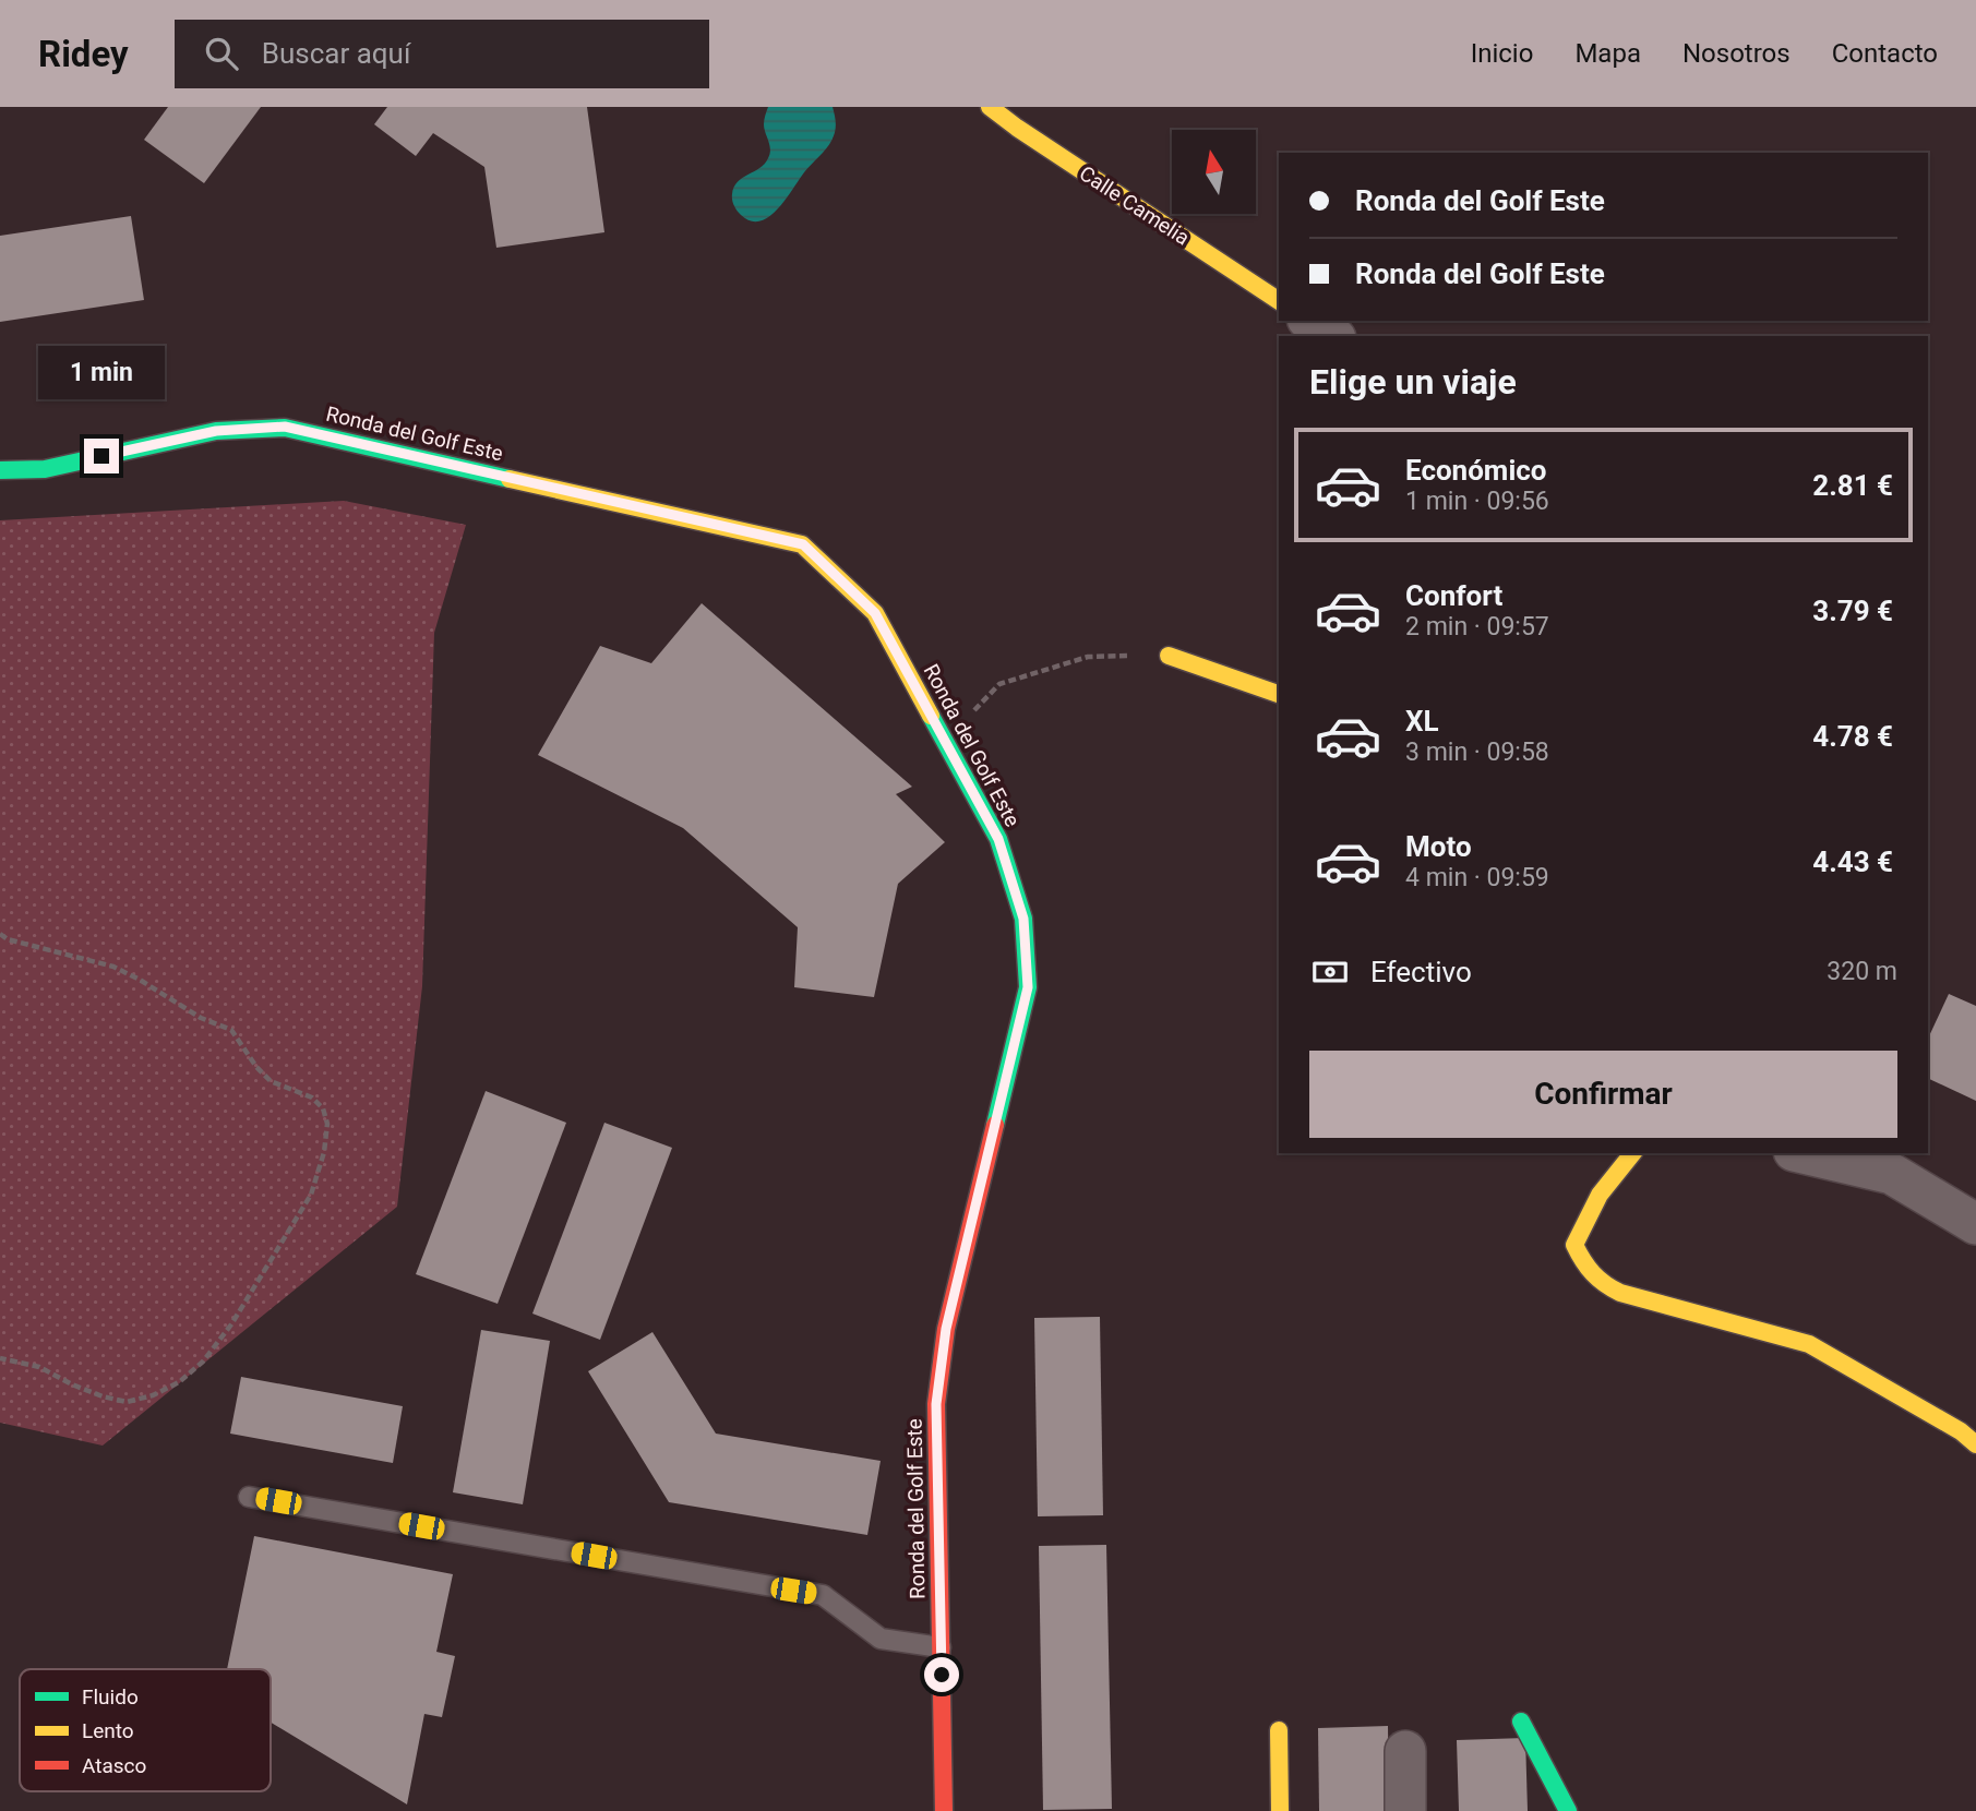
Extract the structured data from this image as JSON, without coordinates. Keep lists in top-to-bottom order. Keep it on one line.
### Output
{"streets":{"street":["Calle Camelia","Ronda del Golf Este"]},"legend":["Fluido","Lento","Atasco"],"north":"top","page":{"header":"Ridey","search":"Buscar aquí","nav":["Inicio","Mapa","Nosotros","Contacto"],"banner":["Ronda del Golf Este","Ronda del Golf Este"],"heading":"Elige un viaje","bubble":"1 min","list":[{"name":"Económico","note":"1 min · 09:56","value":"2.81 €"},{"name":"Confort","note":"2 min · 09:57","value":"3.79 €"},{"name":"XL","note":"3 min · 09:58","value":"4.78 €"},{"name":"Moto","note":"4 min · 09:59","value":"4.43 €"}],"pay":["Efectivo","320 m"],"buttons":"Confirmar"}}
